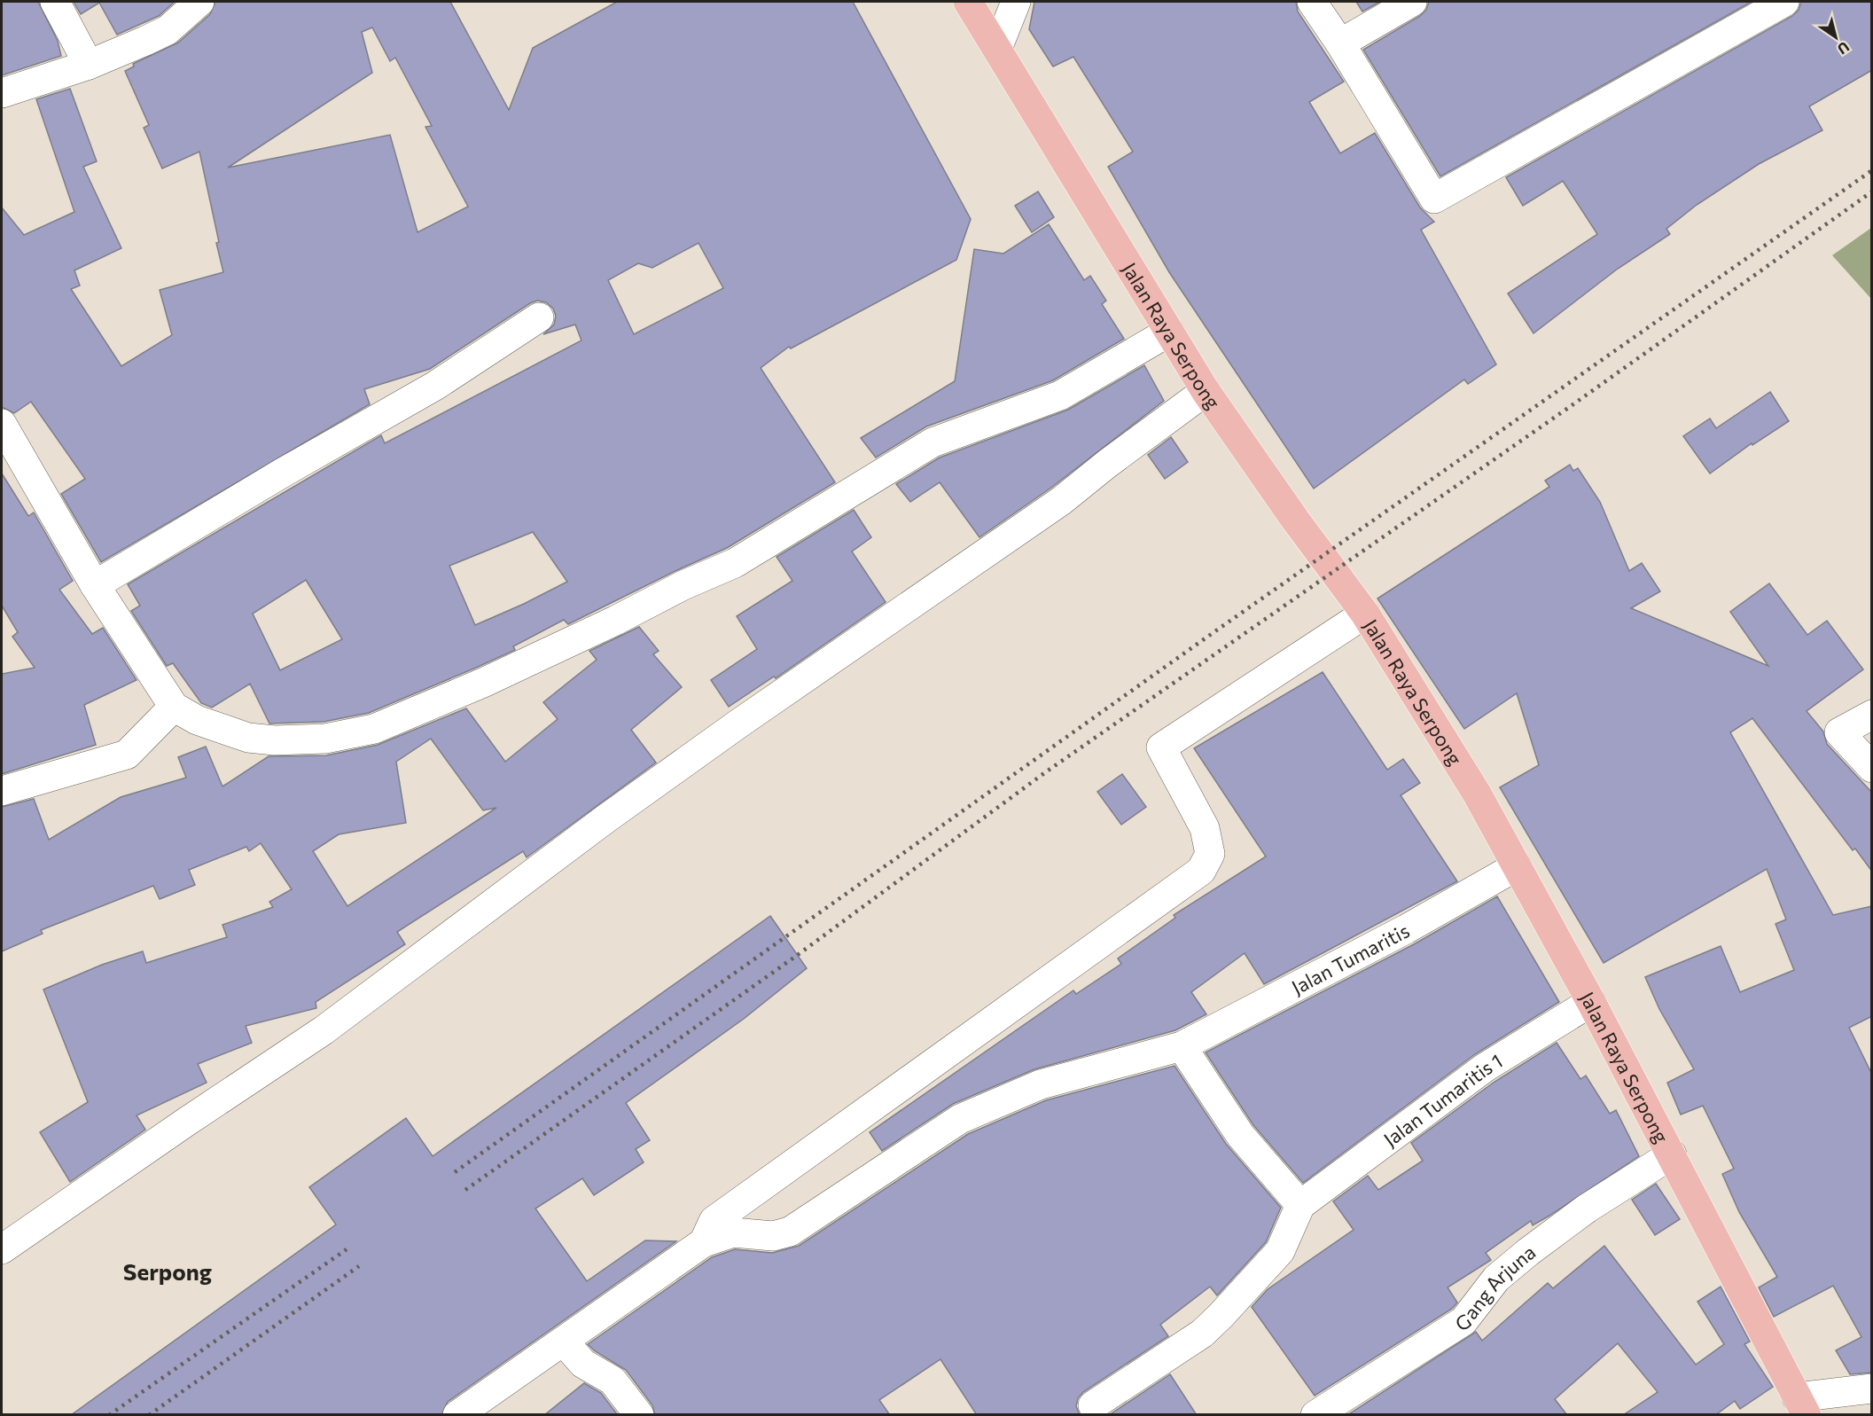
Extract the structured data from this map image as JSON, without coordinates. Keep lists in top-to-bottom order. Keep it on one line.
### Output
{"streets":{"main road":["Jalan Raya Serpong"],"street":["Jalan Tumaritis","Jalan Tumaritis 1","Gang Arjuna"]},"crossings":[["Jalan Raya Serpong","Jalan Tumaritis"],["Jalan Raya Serpong","Jalan Tumaritis 1"],["Jalan Raya Serpong","Gang Arjuna"]],"districts":["Serpong"],"north":"bottom right"}
